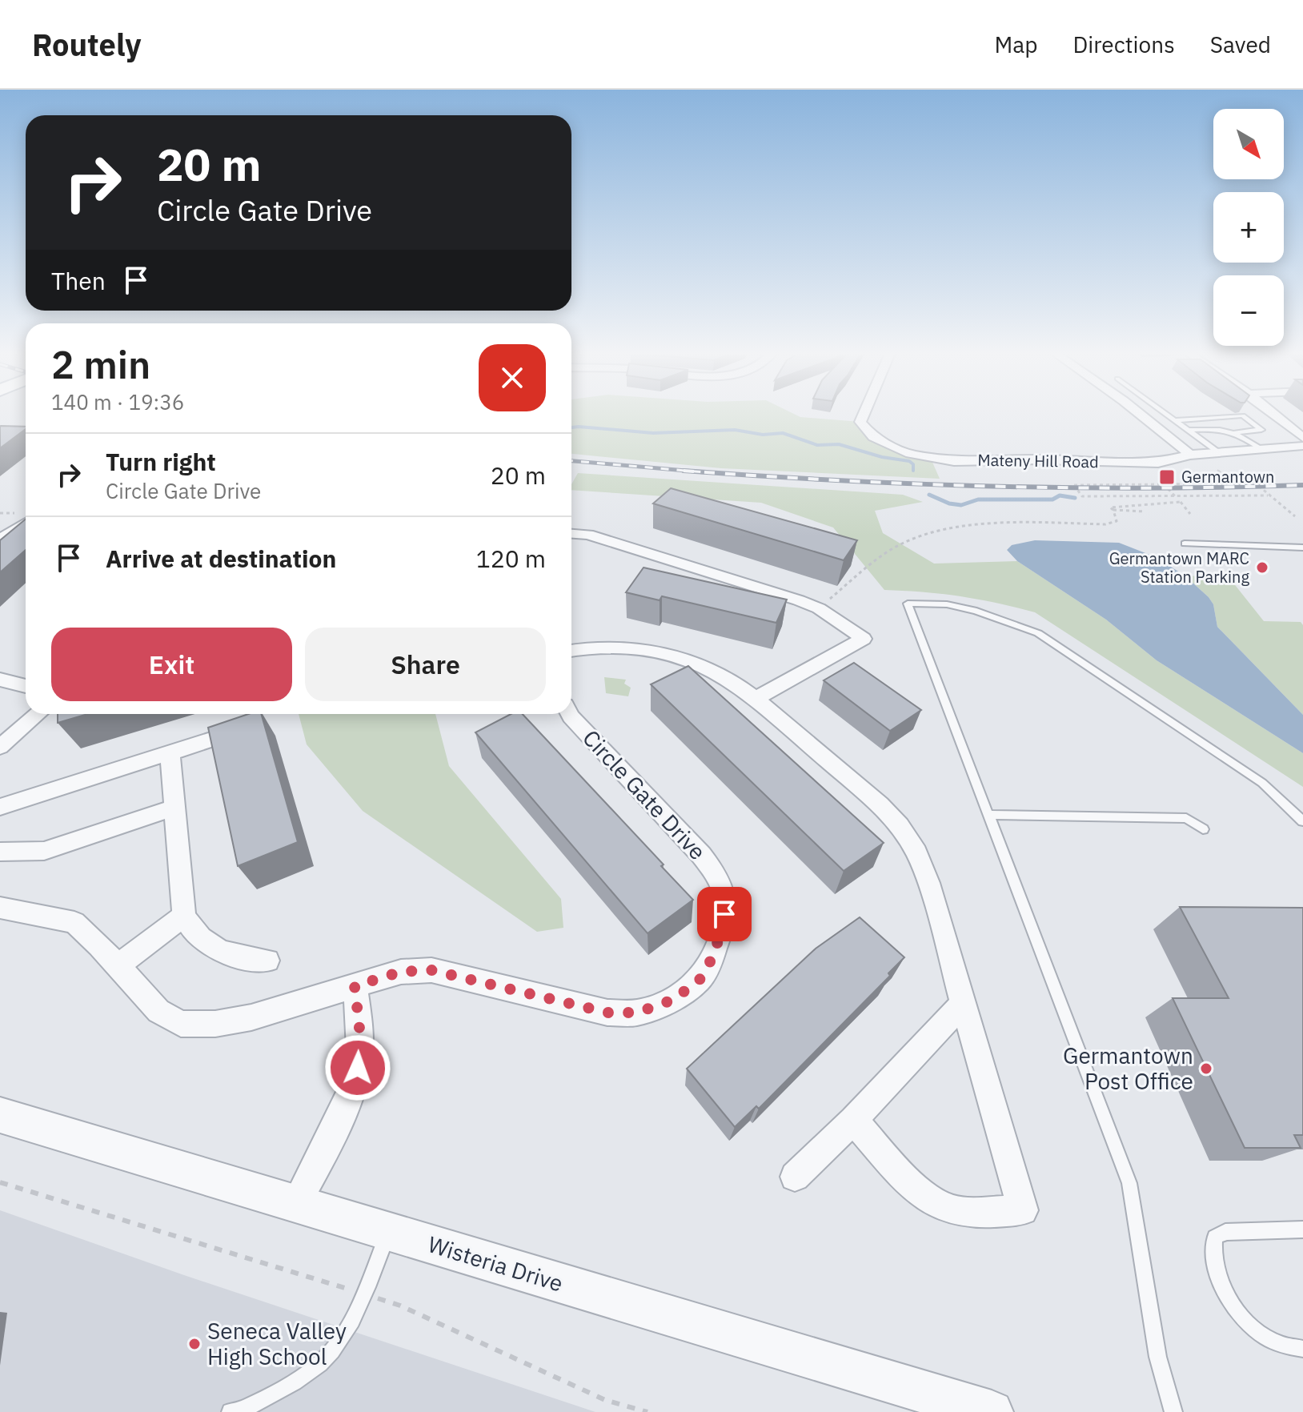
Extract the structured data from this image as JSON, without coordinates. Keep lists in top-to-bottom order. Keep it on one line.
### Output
{"streets":{"street":["Mateny Hill Road","Circle Gate Drive","Wisteria Drive"]},"places":{"transit":["Germantown"],"other":["Germantown MARC Station Parking","Germantown Post Office","Seneca Valley High School"]},"north":"bottom right","page":{"header":"Routely","nav":["Map","Directions","Saved"],"map_buttons":["+","−"],"turn":["20 m","Circle Gate Drive"],"then":"Then","heading":["2 min","140 m · 19:36"],"list":[{"name":"Turn right","note":"Circle Gate Drive","value":"20 m"},{"name":"Arrive at destination","value":"120 m"}],"buttons":["Exit","Share"]}}
